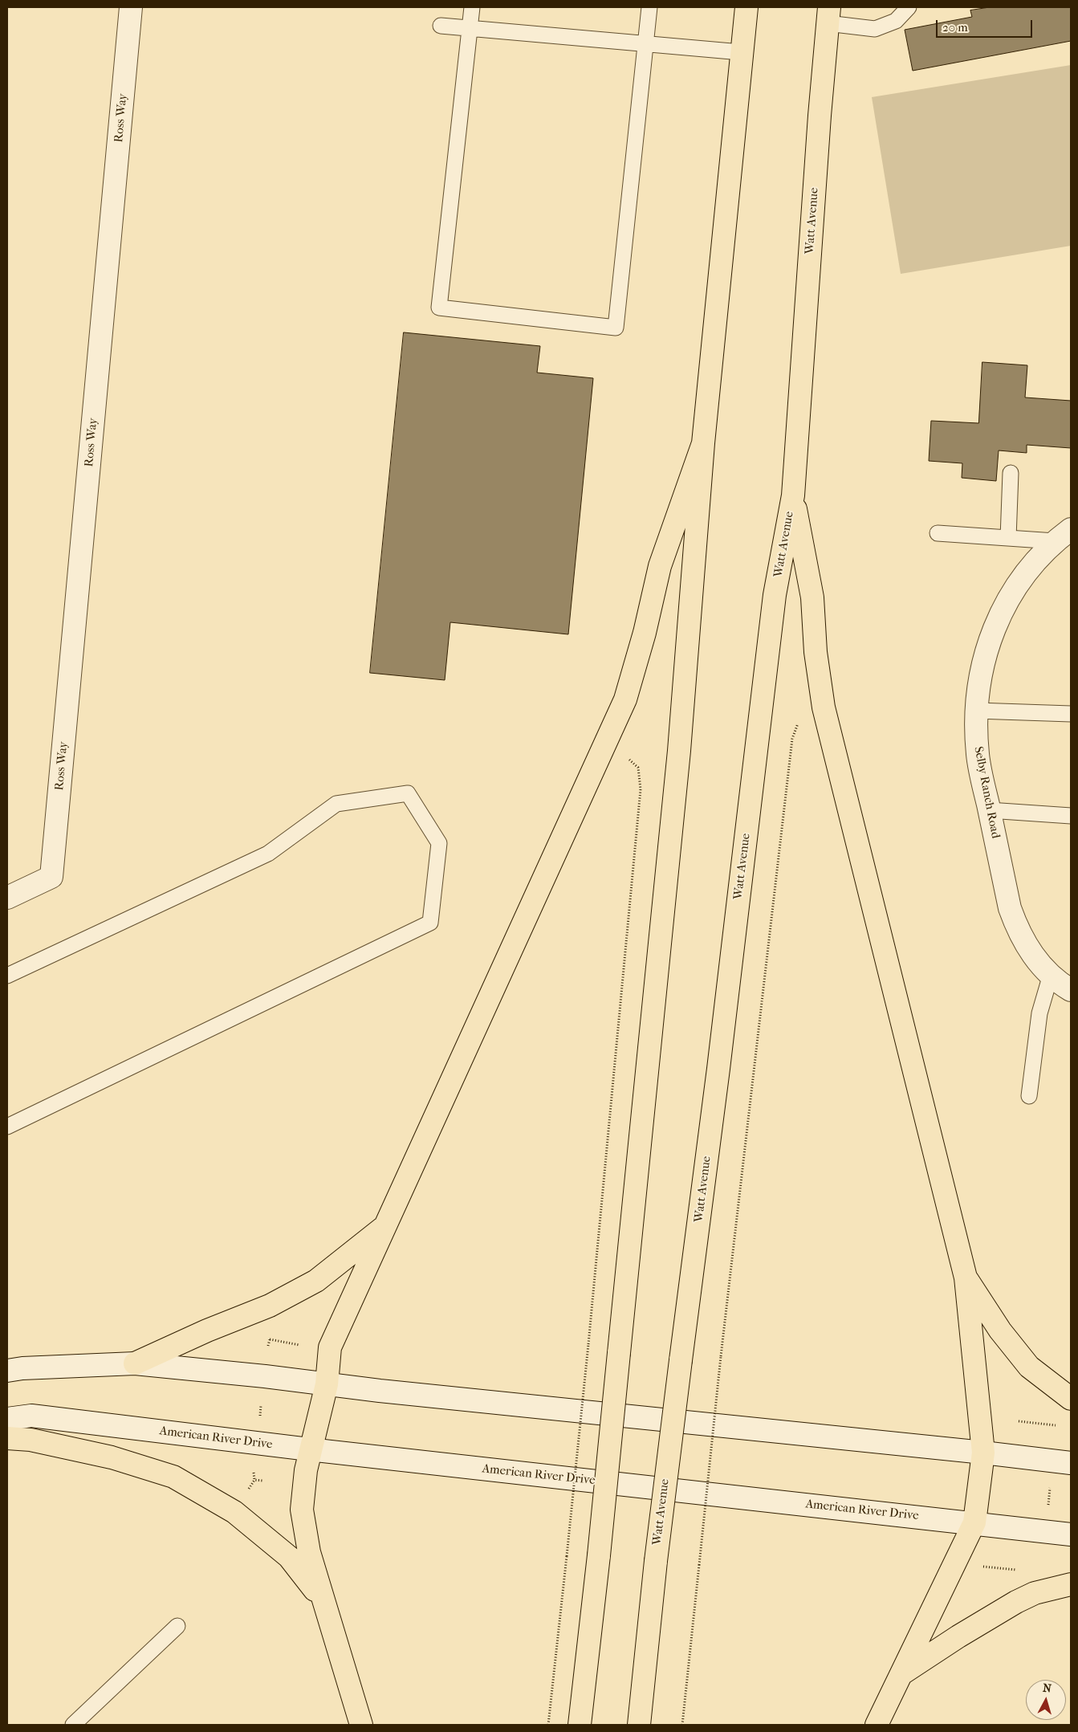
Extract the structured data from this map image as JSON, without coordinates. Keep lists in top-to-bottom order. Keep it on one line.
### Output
{"streets":{"main road":["Watt Avenue"],"street":["Ross Way","Selby Ranch Road","American River Drive"]},"scale_bar":"20 m","north":"top"}
